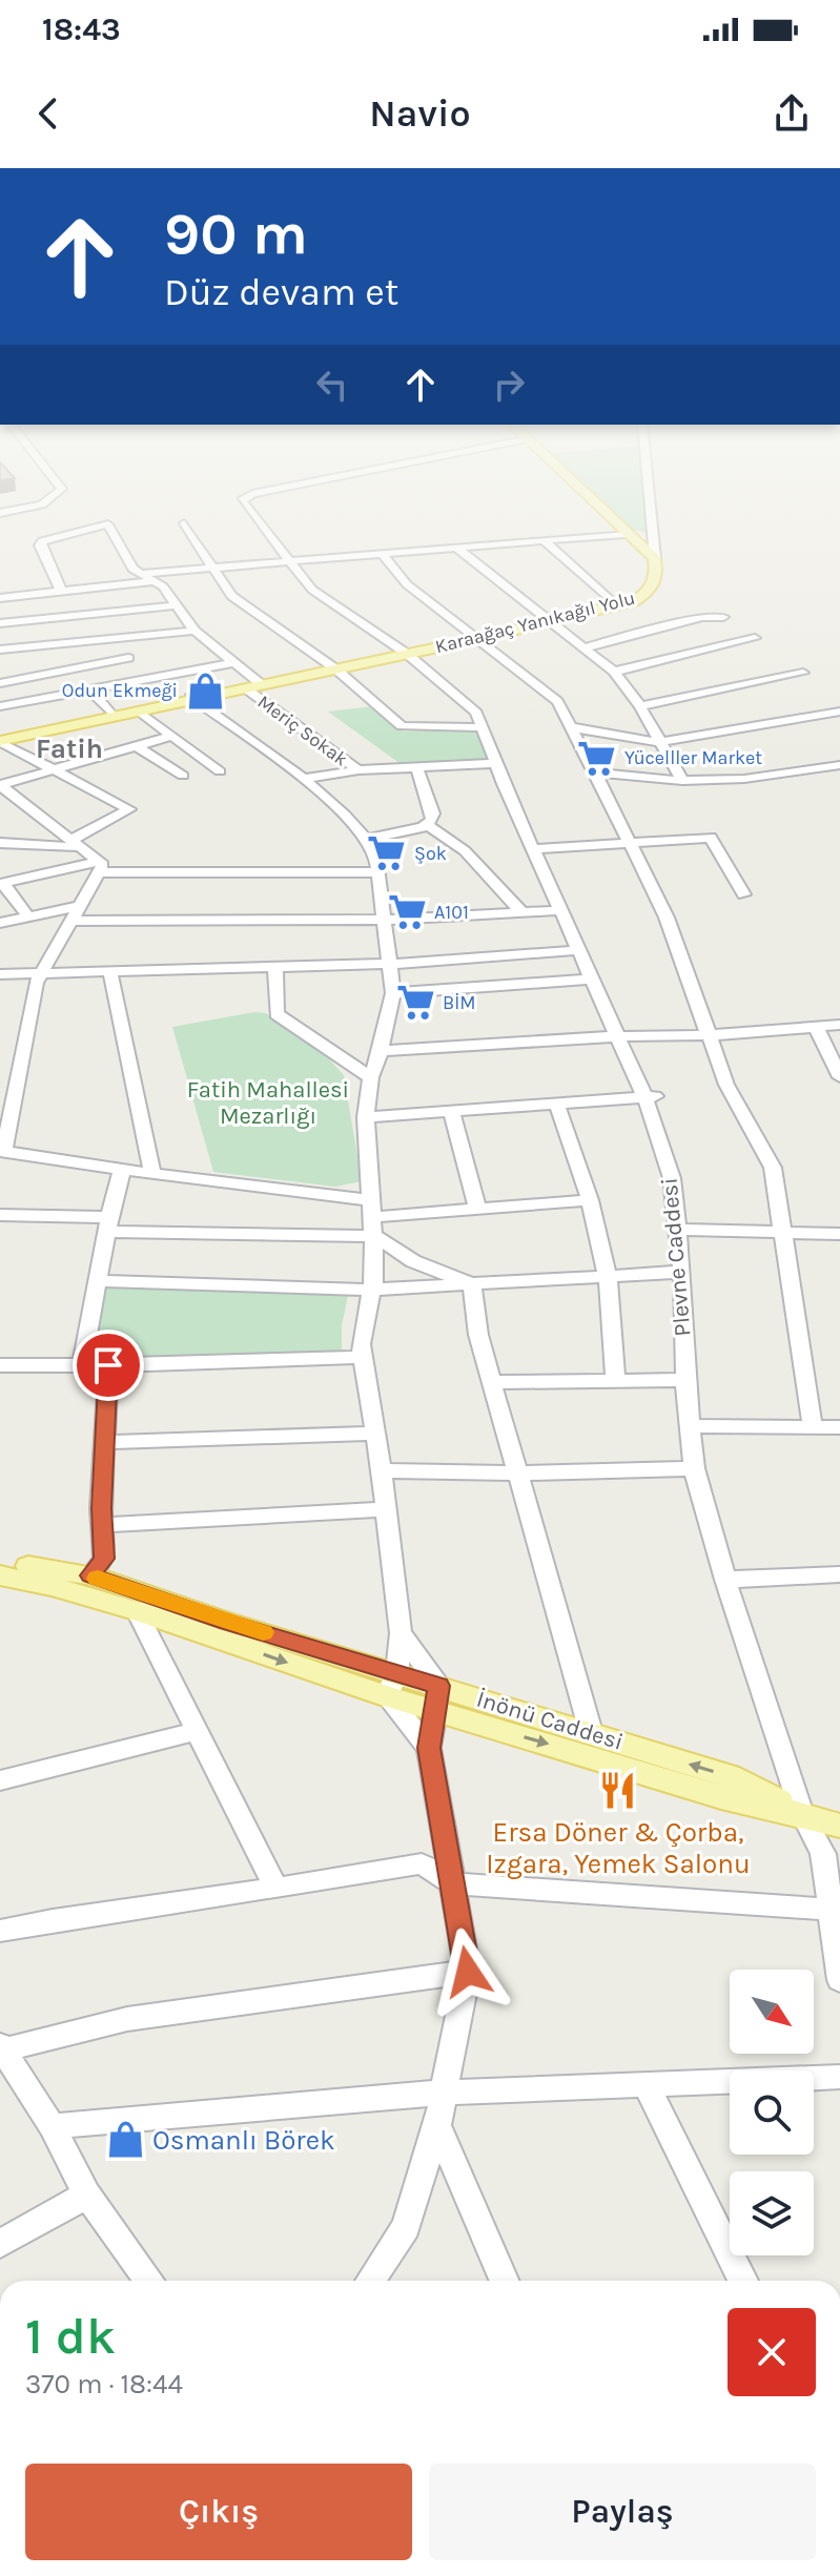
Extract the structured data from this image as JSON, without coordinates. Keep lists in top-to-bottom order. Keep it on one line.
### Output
{"streets":{"main road":["Karaağaç Yanıkağıl Yolu","İnönü Caddesi"],"street":["Meriç Sokak","Plevne Caddesi"]},"crossings":[["Karaağaç Yanıkağıl Yolu","Meriç Sokak"],["Karaağaç Yanıkağıl Yolu","Plevne Caddesi"],["Plevne Caddesi","İnönü Caddesi"]],"districts":["Fatih"],"parks":["Fatih Mahallesi Mezarlığı"],"places":{"shop":["Odun Ekmeği","Osmanlı Börek"],"supermarket":["Yücelller Market","Şok","A101","BİM"],"restaurant":["Ersa Döner & Çorba, Izgara, Yemek Salonu"]},"north":"bottom right","page":{"status":"18:43","header":"Navio","turn":["90 m","Düz devam et"],"heading":["1 dk","370 m · 18:44"],"buttons":["Çıkış","Paylaş"]}}
